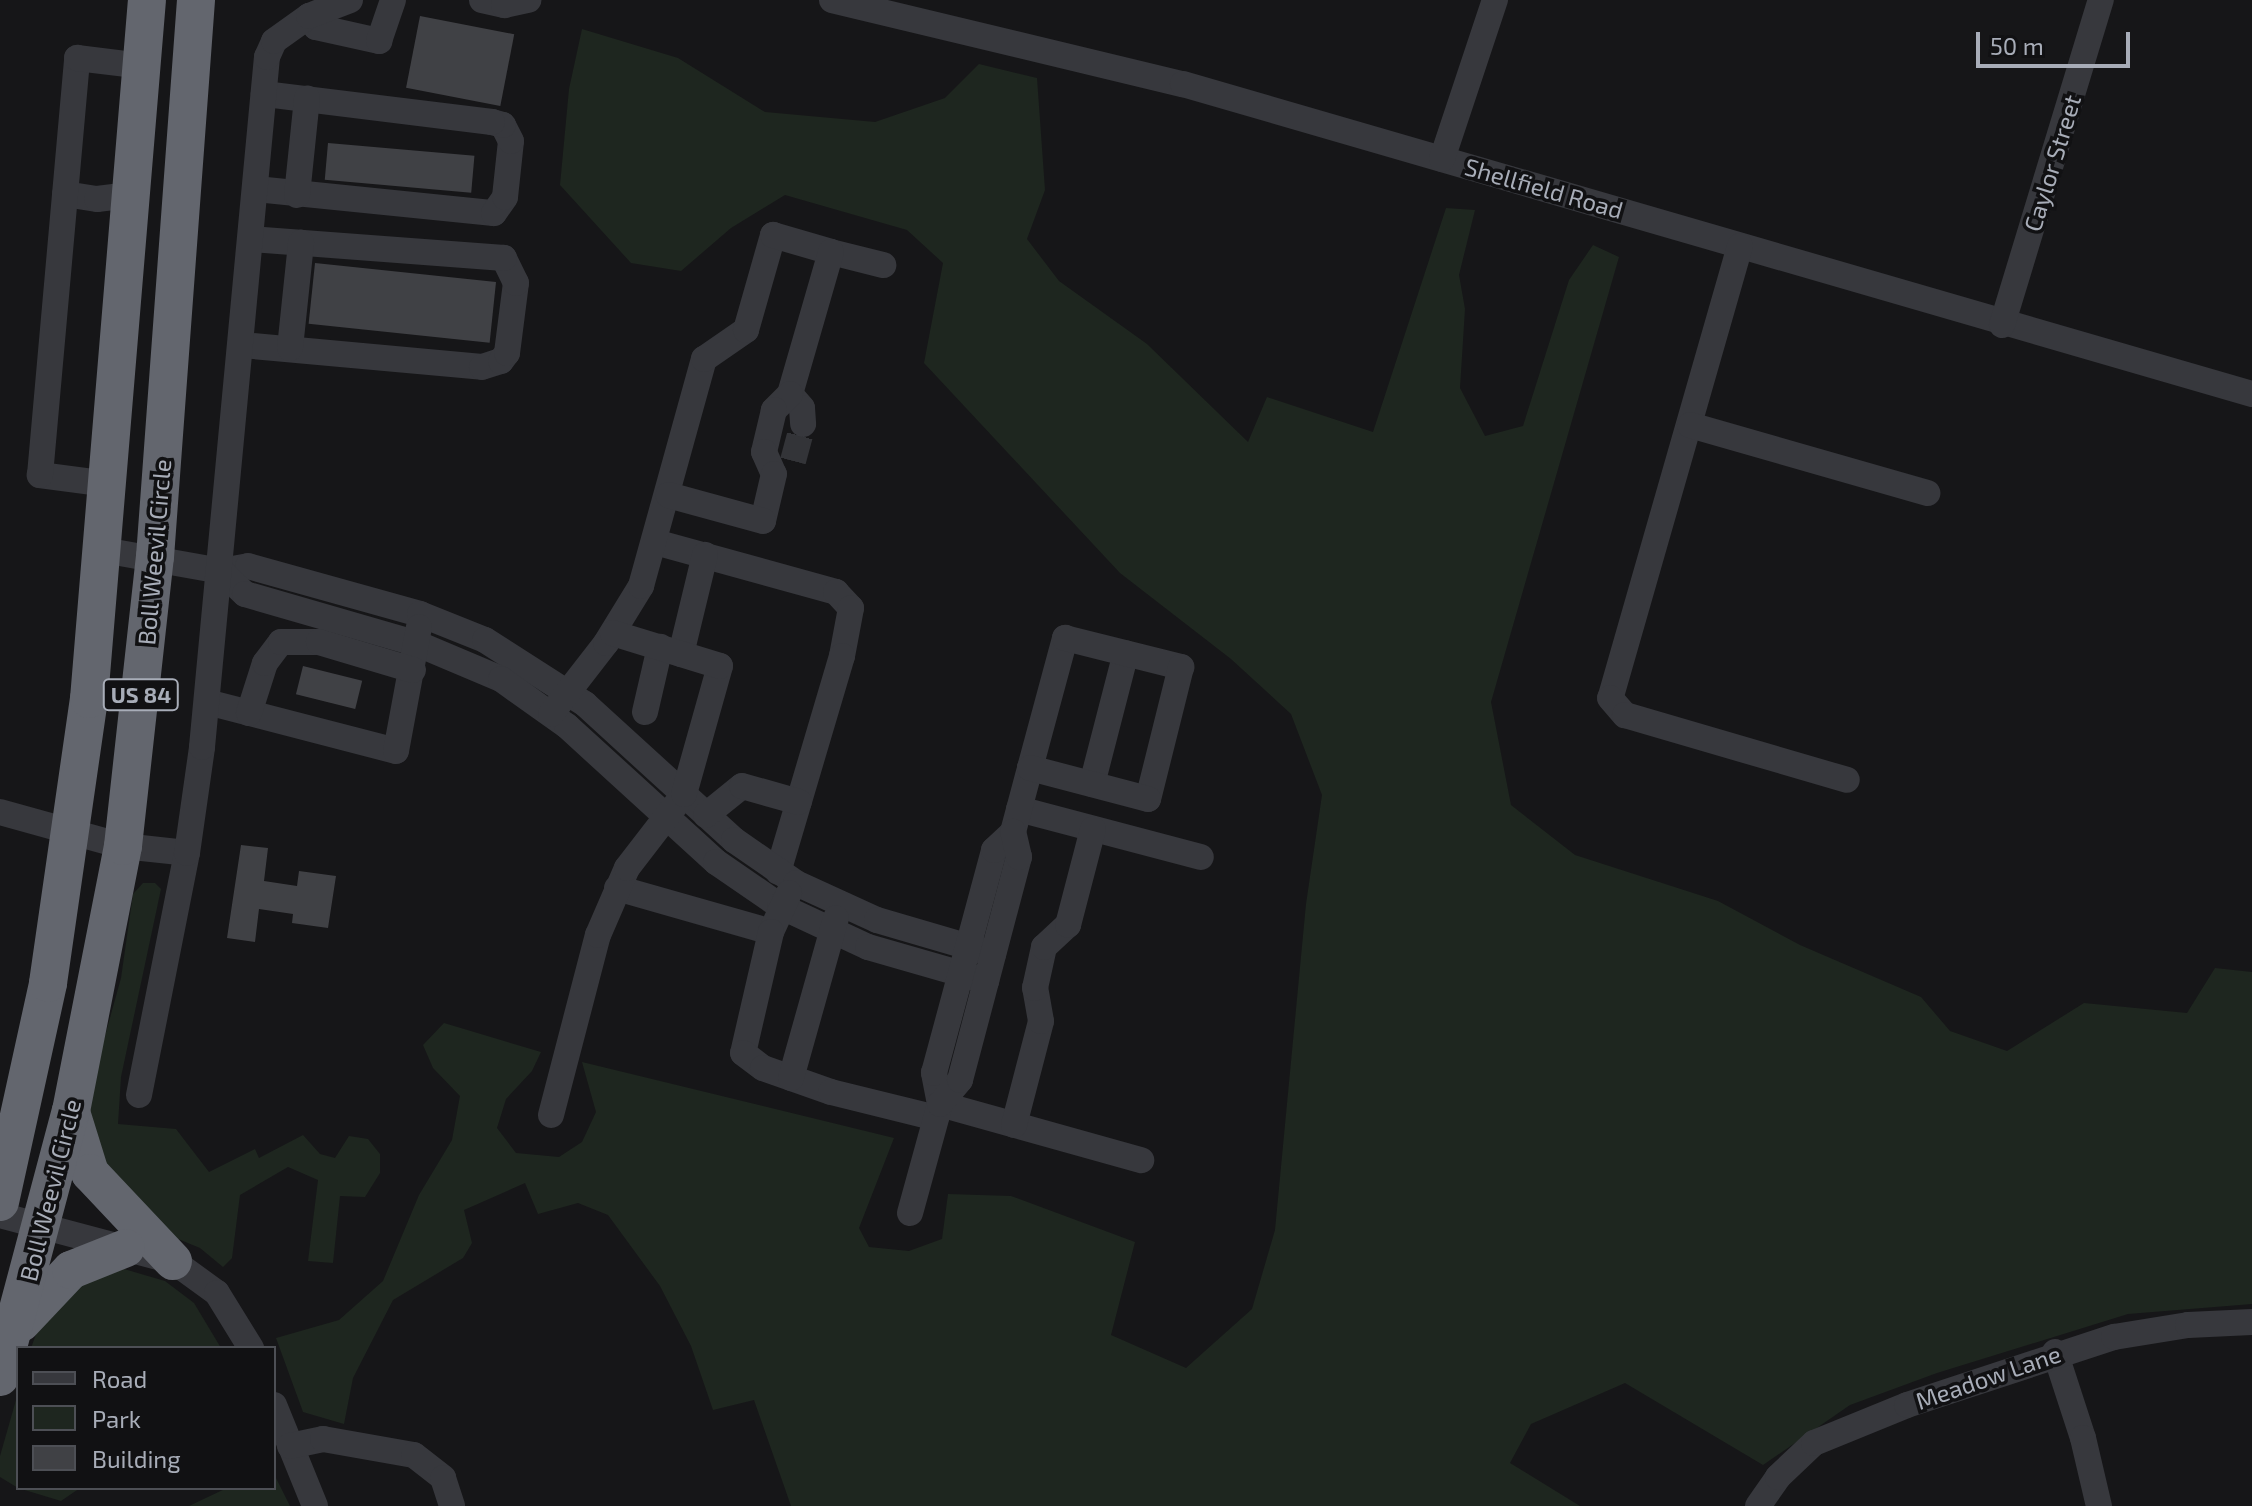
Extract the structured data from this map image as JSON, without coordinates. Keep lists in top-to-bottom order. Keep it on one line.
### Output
{"streets":{"highway":["Boll Weevil Circle","US 84"],"street":["Caylor Street","Shellfield Road","Meadow Lane"]},"crossings":[["Caylor Street","Shellfield Road"]],"legend":["Road","Park","Building"],"scale_bar":"50 m"}
